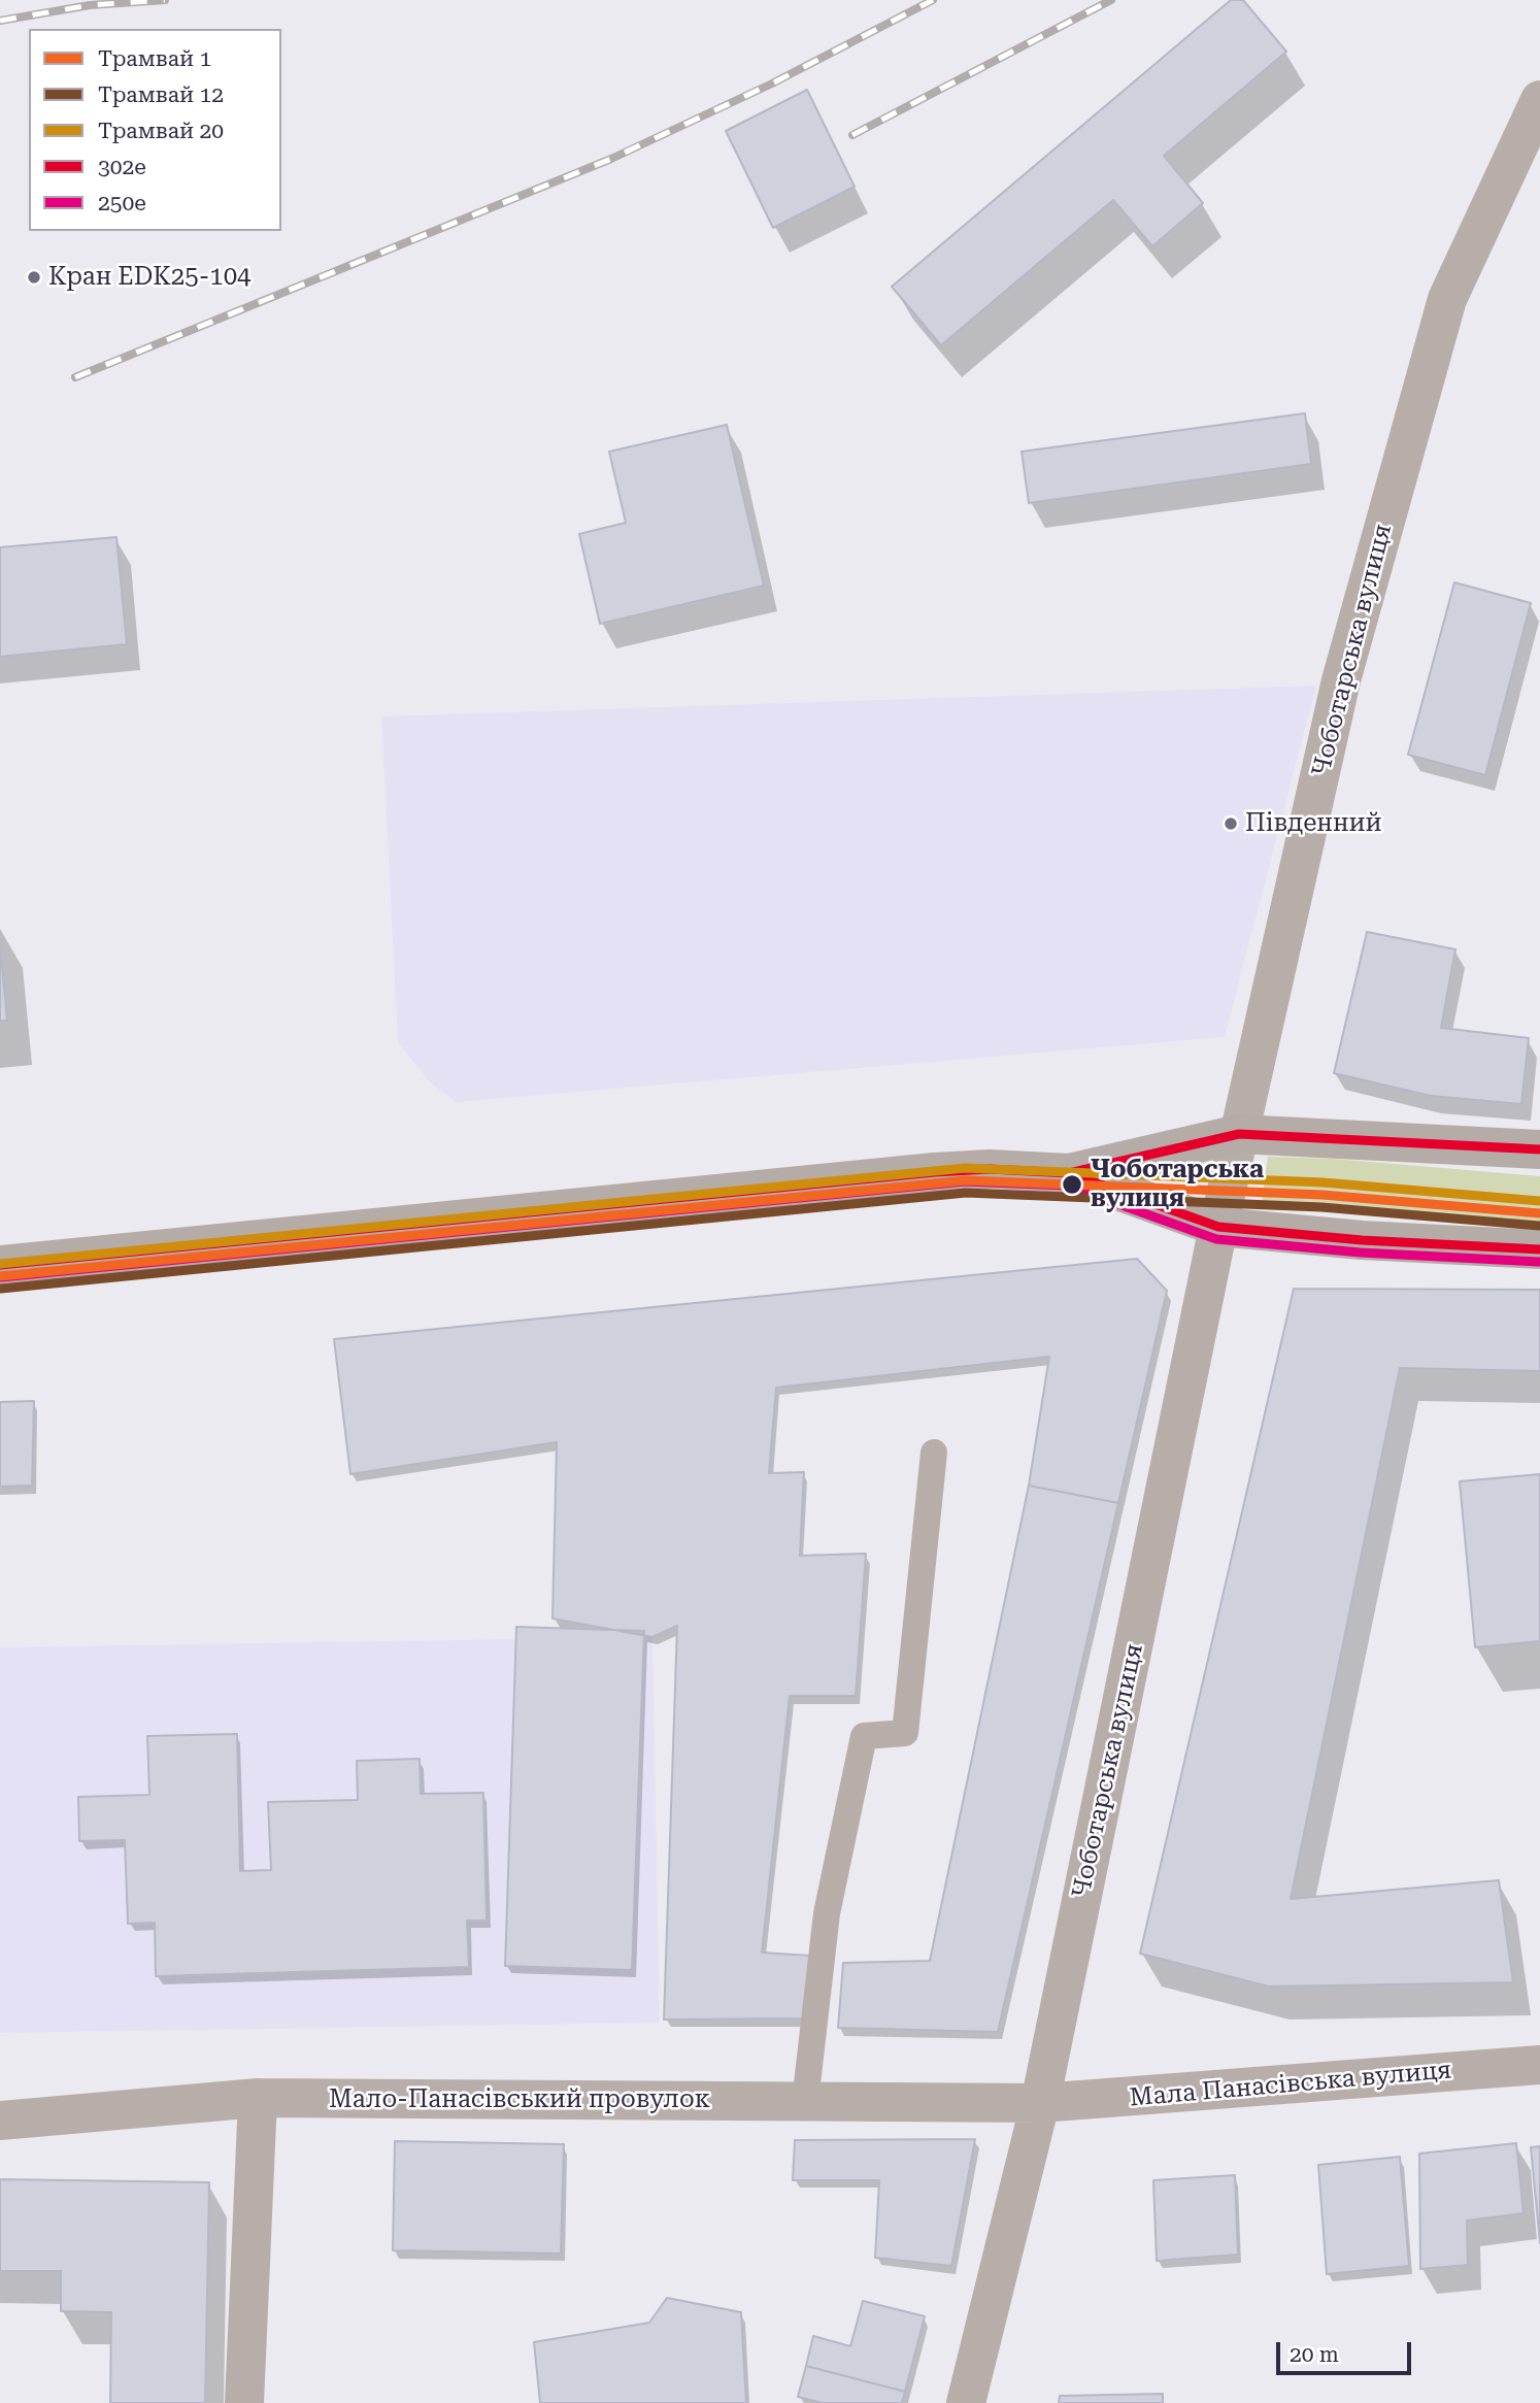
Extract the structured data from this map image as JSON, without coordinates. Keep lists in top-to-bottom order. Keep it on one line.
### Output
{"streets":{"street":["Чоботарська вулиця","Мала Панасівська вулиця","Мало-Панасівський провулок"]},"crossings":[["Чоботарська вулиця","Мала Панасівська вулиця"],["Чоботарська вулиця","Мало-Панасівський провулок"],["Мала Панасівська вулиця","Мало-Панасівський провулок"]],"places":["Кран EDK25-104","Південний","Чоботарська вулиця"],"lines":["transit line 302е","tram line 20","tram line 1","transit line 250е","tram line 12"],"legend":["Трамвай 1","Трамвай 12","Трамвай 20","302е","250е"],"scale_bar":"20 m"}
